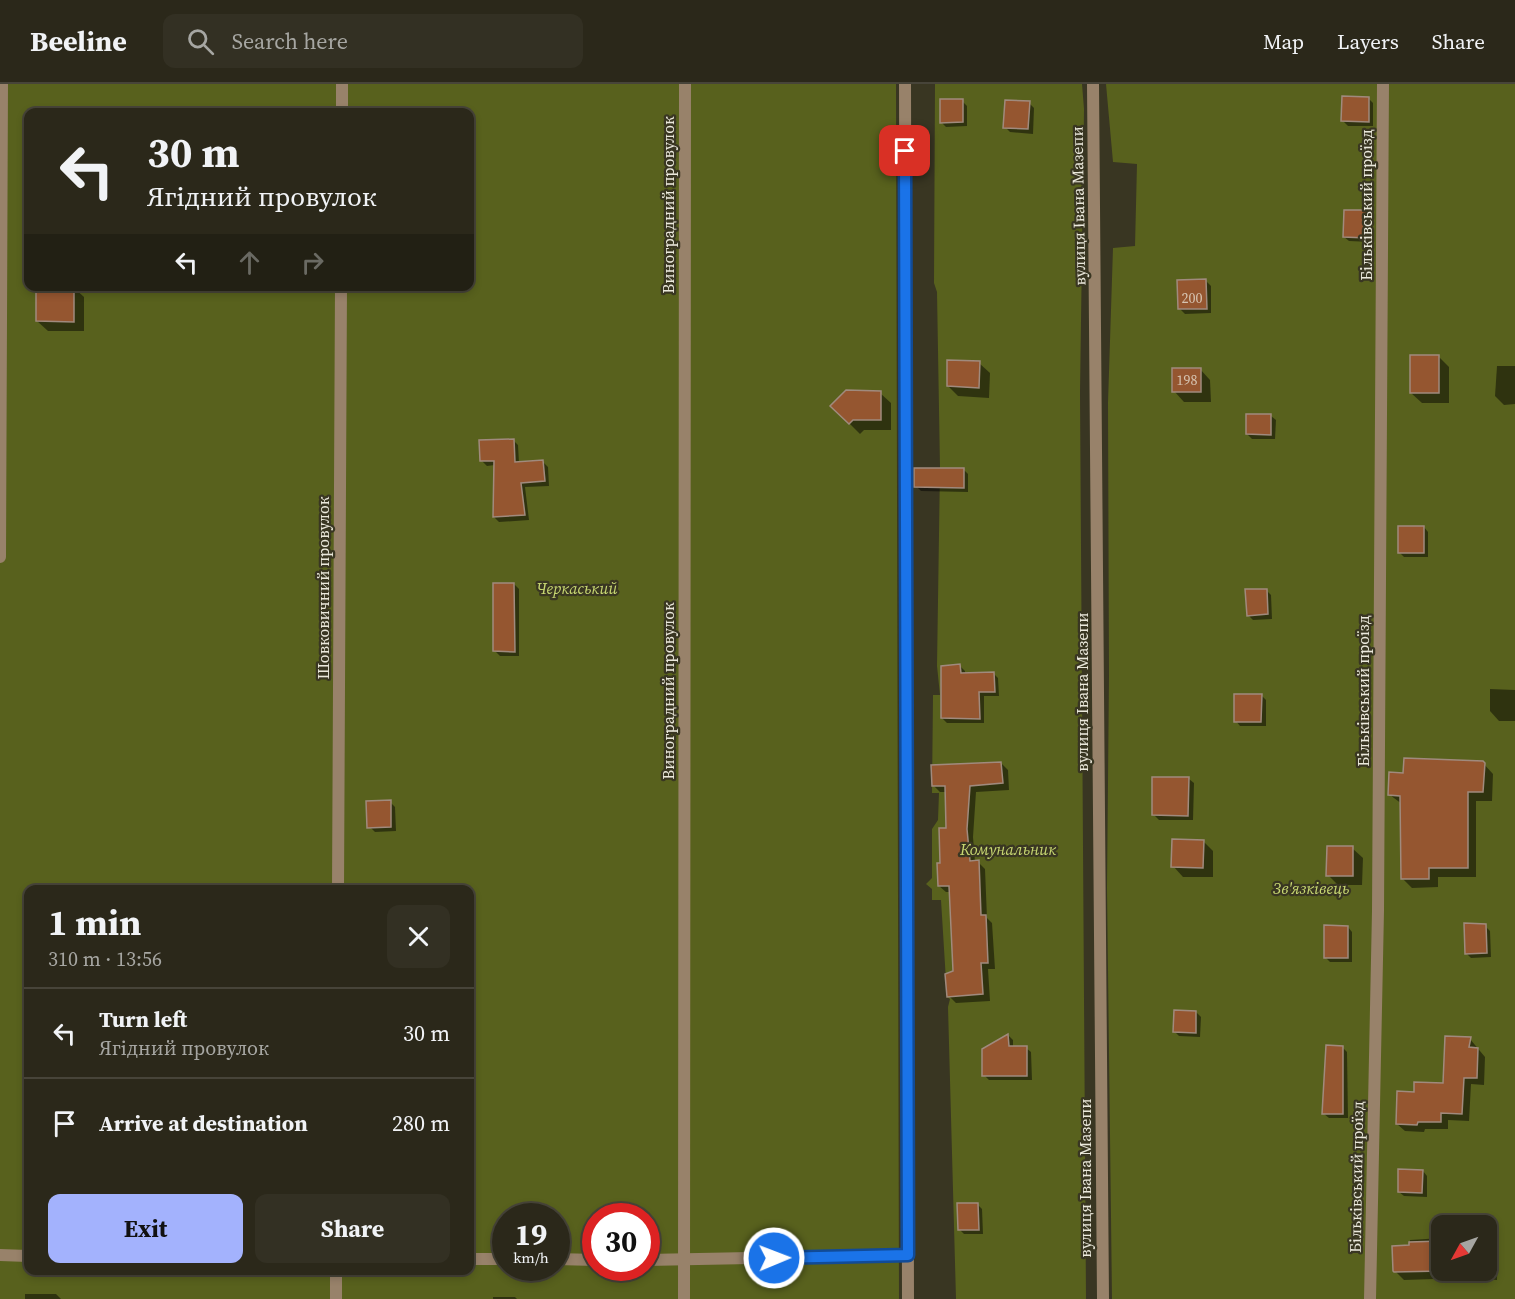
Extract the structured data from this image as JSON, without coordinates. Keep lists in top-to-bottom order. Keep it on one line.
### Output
{"streets":{"street":["Виноградний провулок","Більківський проїзд","вулиця Івана Мазепи","Шовковичний провулок"]},"parks":["Черкаський","Комунальник","Зв'язківець"],"house_numbers":["200","198"],"north":"bottom left","page":{"header":"Beeline","search":"Search here","nav":["Map","Layers","Share"],"turn":["30 m","Ягідний провулок"],"heading":["1 min","310 m · 13:56"],"list":[{"name":"Turn left","note":"Ягідний провулок","value":"30 m"},{"name":"Arrive at destination","value":"280 m"}],"buttons":["Exit","Share"],"speed":"19 km/h","limit":"30"}}
